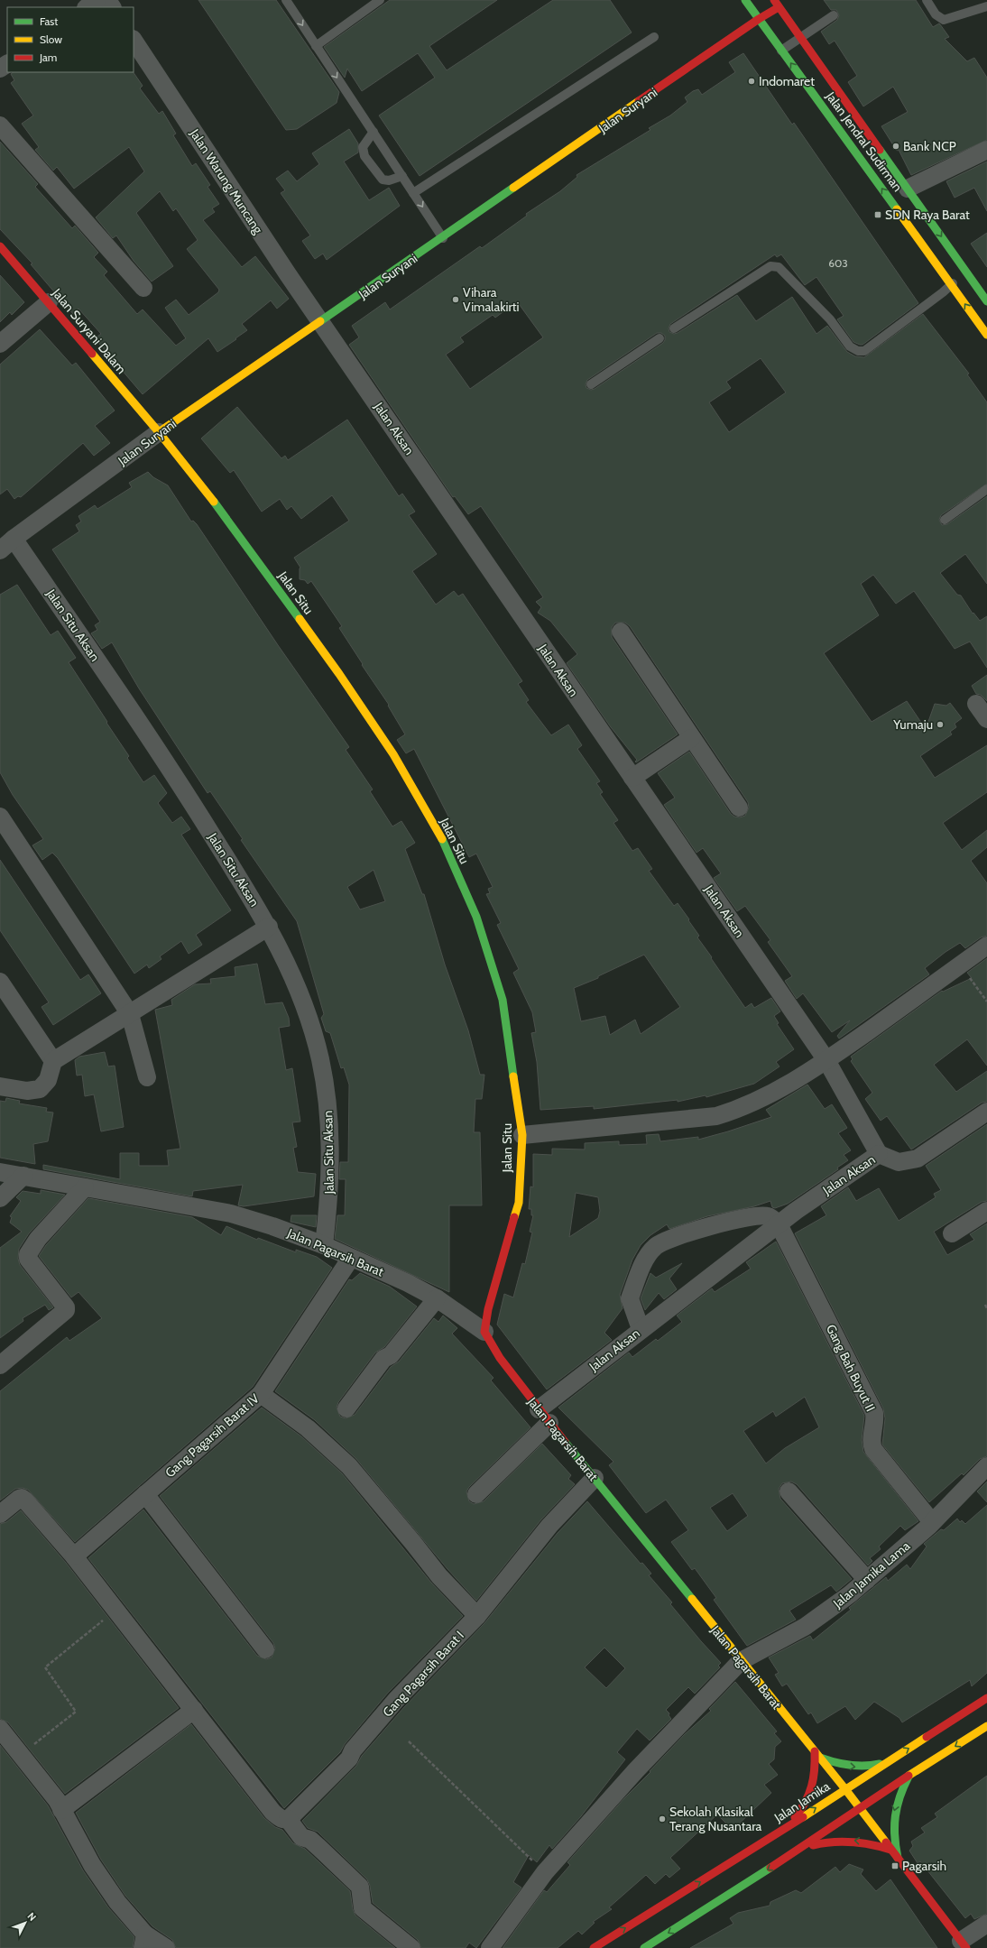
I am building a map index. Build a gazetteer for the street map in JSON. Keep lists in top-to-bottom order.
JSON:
{
  "streets": {
    "street": [
      "Jalan Suryani",
      "Jalan Jendral Sudirman",
      "Jalan Warung Muncang",
      "Jalan Suryani Dalam",
      "Jalan Aksan",
      "Jalan Situ",
      "Jalan Situ Aksan",
      "Jalan Pagarsih Barat",
      "Gang Bah Buyut II",
      "Gang Pagarsih Barat IV",
      "Jalan Jamika Lama",
      "Gang Pagarsih Barat I",
      "Jalan Jamika"
    ]
  },
  "crossings": [
    ["Jalan Suryani", "Jalan Jendral Sudirman"],
    ["Jalan Suryani", "Jalan Warung Muncang"],
    ["Jalan Suryani", "Jalan Suryani Dalam"],
    ["Jalan Suryani", "Jalan Aksan"],
    ["Jalan Suryani", "Jalan Situ"],
    ["Jalan Suryani", "Jalan Situ Aksan"],
    ["Jalan Warung Muncang", "Jalan Aksan"],
    ["Jalan Suryani Dalam", "Jalan Situ"],
    ["Jalan Aksan", "Jalan Pagarsih Barat"],
    ["Jalan Aksan", "Gang Bah Buyut II"],
    ["Jalan Situ", "Jalan Pagarsih Barat"],
    ["Jalan Situ Aksan", "Jalan Pagarsih Barat"],
    ["Jalan Pagarsih Barat", "Gang Pagarsih Barat IV"],
    ["Jalan Pagarsih Barat", "Jalan Jamika Lama"],
    ["Jalan Pagarsih Barat", "Gang Pagarsih Barat I"],
    ["Jalan Pagarsih Barat", "Jalan Jamika"],
    ["Gang Bah Buyut II", "Jalan Jamika Lama"]
  ],
  "places": {
    "other": [
      "Indomaret",
      "Bank NCP",
      "Vihara Vimalakirti",
      "Yumaju",
      "Sekolah Klasikal Terang Nusantara"
    ],
    "transit": ["SDN Raya Barat", "Pagarsih"]
  },
  "house_numbers": ["603"],
  "legend": ["Fast", "Slow", "Jam"],
  "north": "top right"
}
